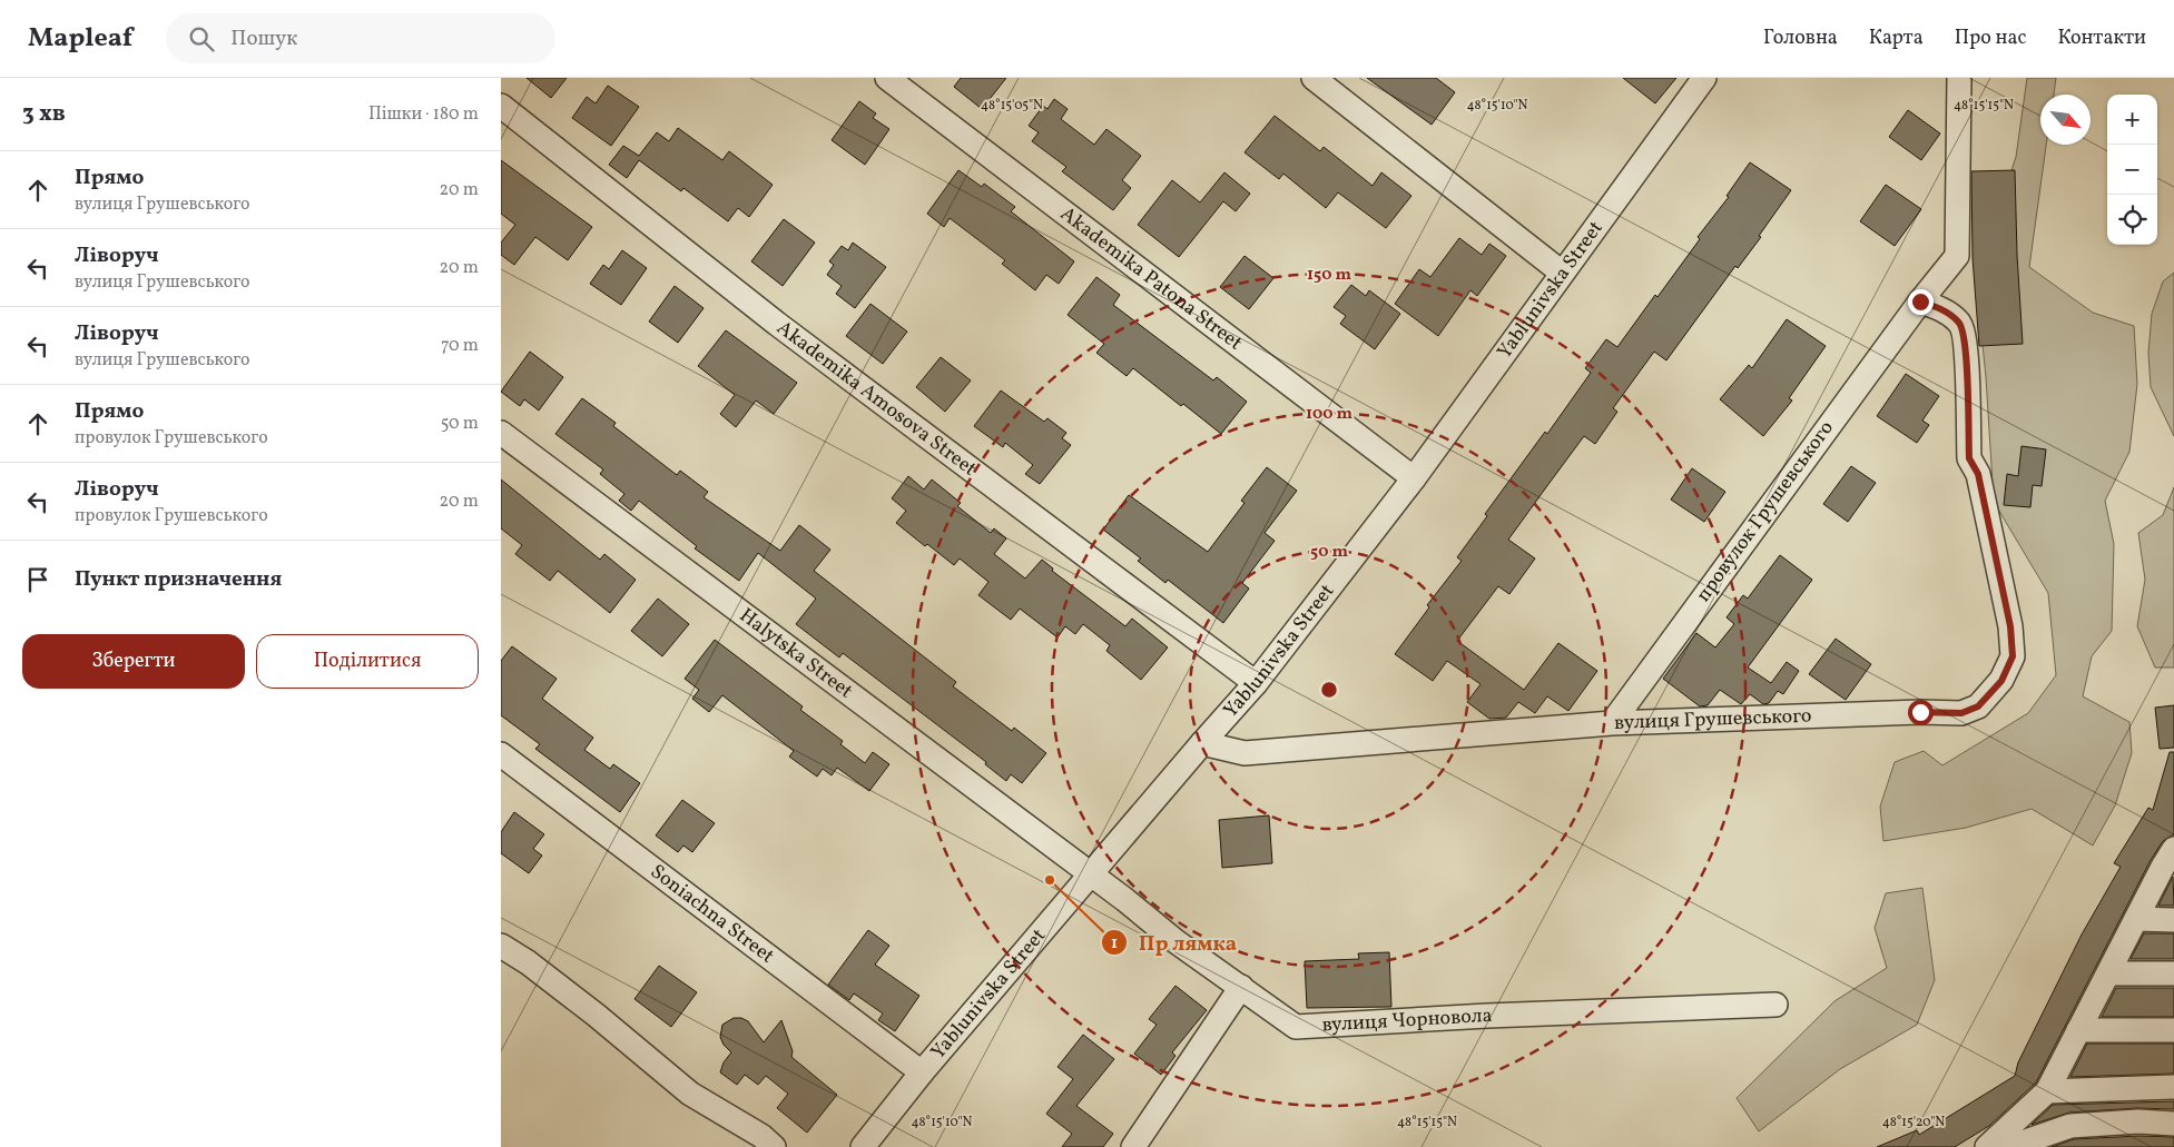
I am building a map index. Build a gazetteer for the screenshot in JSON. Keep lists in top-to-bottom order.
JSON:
{
  "streets": {
    "street": [
      "Akademika Patona Street",
      "Yablunivska Street",
      "Akademika Amosova Street",
      "провулок Грушевського",
      "Halytska Street",
      "вулиця Грушевського",
      "Soniachna Street",
      "вулиця Чорновола"
    ]
  },
  "crossings": [
    ["Akademika Patona Street", "Yablunivska Street"],
    ["Yablunivska Street", "Akademika Amosova Street"],
    ["Yablunivska Street", "Halytska Street"],
    ["Yablunivska Street", "вулиця Грушевського"],
    ["Yablunivska Street", "Soniachna Street"],
    ["Yablunivska Street", "вулиця Чорновола"],
    ["провулок Грушевського", "вулиця Грушевського"],
    ["Halytska Street", "вулиця Чорновола"]
  ],
  "places": ["Пр лямка"],
  "north": "bottom right",
  "page": {
    "header": "Mapleaf",
    "search": "Пошук",
    "nav": [
      "Головна",
      "Карта",
      "Про нас",
      "Контакти"
    ],
    "heading": ["3 хв", "Пішки · 180 m"],
    "map_buttons": ["+", "−"],
    "list": [
      ["Прямо", "вулиця Грушевського", "20 m"],
      ["Ліворуч", "вулиця Грушевського", "20 m"],
      ["Ліворуч", "вулиця Грушевського", "70 m"],
      ["Прямо", "провулок Грушевського", "50 m"],
      ["Ліворуч", "провулок Грушевського", "20 m"],
      "Пункт призначення"
    ],
    "buttons": ["Зберегти", "Поділитися"]
  },
  "coordinates": [
    "48°15'05\"N",
    "48°15'10\"N",
    "48°15'15\"N",
    "48°15'20\"N"
  ],
  "rings": ["150 m", "100 m", "50 m"]
}
